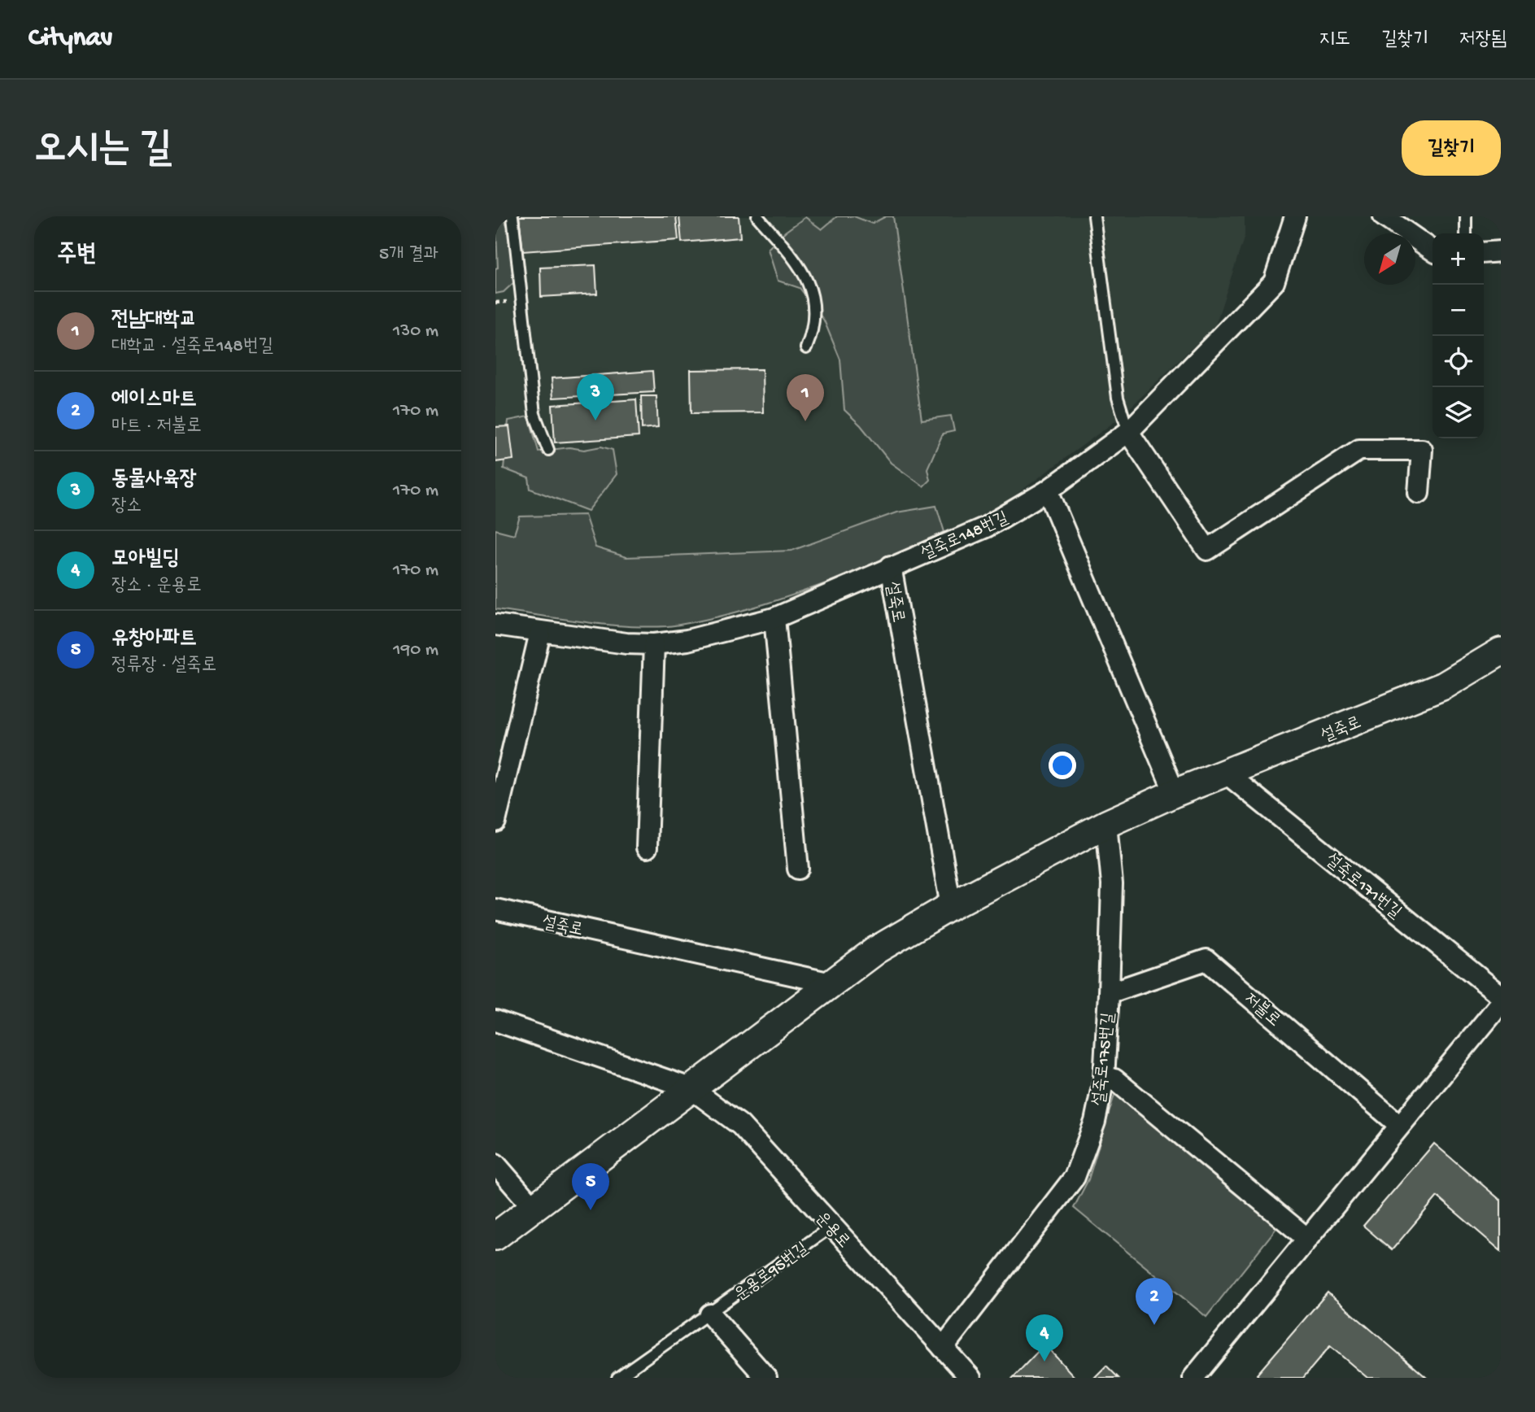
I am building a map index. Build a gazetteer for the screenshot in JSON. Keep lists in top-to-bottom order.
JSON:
{
  "streets": {
    "main road": ["설죽로"],
    "street": [
      "설죽로148번길",
      "설죽로171번길",
      "저불로",
      "설죽로175번길",
      "운용로"
    ],
    "lane": ["운용로95번길"]
  },
  "crossings": [
    ["설죽로148번길", "설죽로"],
    ["설죽로", "설죽로171번길"],
    ["설죽로", "설죽로175번길"],
    ["설죽로", "운용로"],
    ["저불로", "설죽로175번길"],
    ["설죽로175번길", "운용로"],
    ["운용로", "운용로95번길"]
  ],
  "north": "bottom left",
  "page": {
    "header": "Citynav",
    "nav": ["지도", "길찾기", "저장됨"],
    "buttons": "길찾기",
    "title": "오시는 길",
    "heading": ["주변", "5개 결과"],
    "map_buttons": ["+", "−"],
    "list": [
      {
        "mark": "1",
        "name": "전남대학교",
        "note": "대학교 · 설죽로148번길",
        "value": "130 m"
      },
      {
        "mark": "2",
        "name": "에이스마트",
        "note": "마트 · 저불로",
        "value": "170 m"
      },
      {
        "mark": "3",
        "name": "동물사육장",
        "note": "장소",
        "value": "170 m"
      },
      {
        "mark": "4",
        "name": "모아빌딩",
        "note": "장소 · 운용로",
        "value": "170 m"
      },
      {
        "mark": "5",
        "name": "유창아파트",
        "note": "정류장 · 설죽로",
        "value": "190 m"
      }
    ],
    "pins": [
      "3",
      "1",
      "5",
      "2",
      "4"
    ]
  }
}
